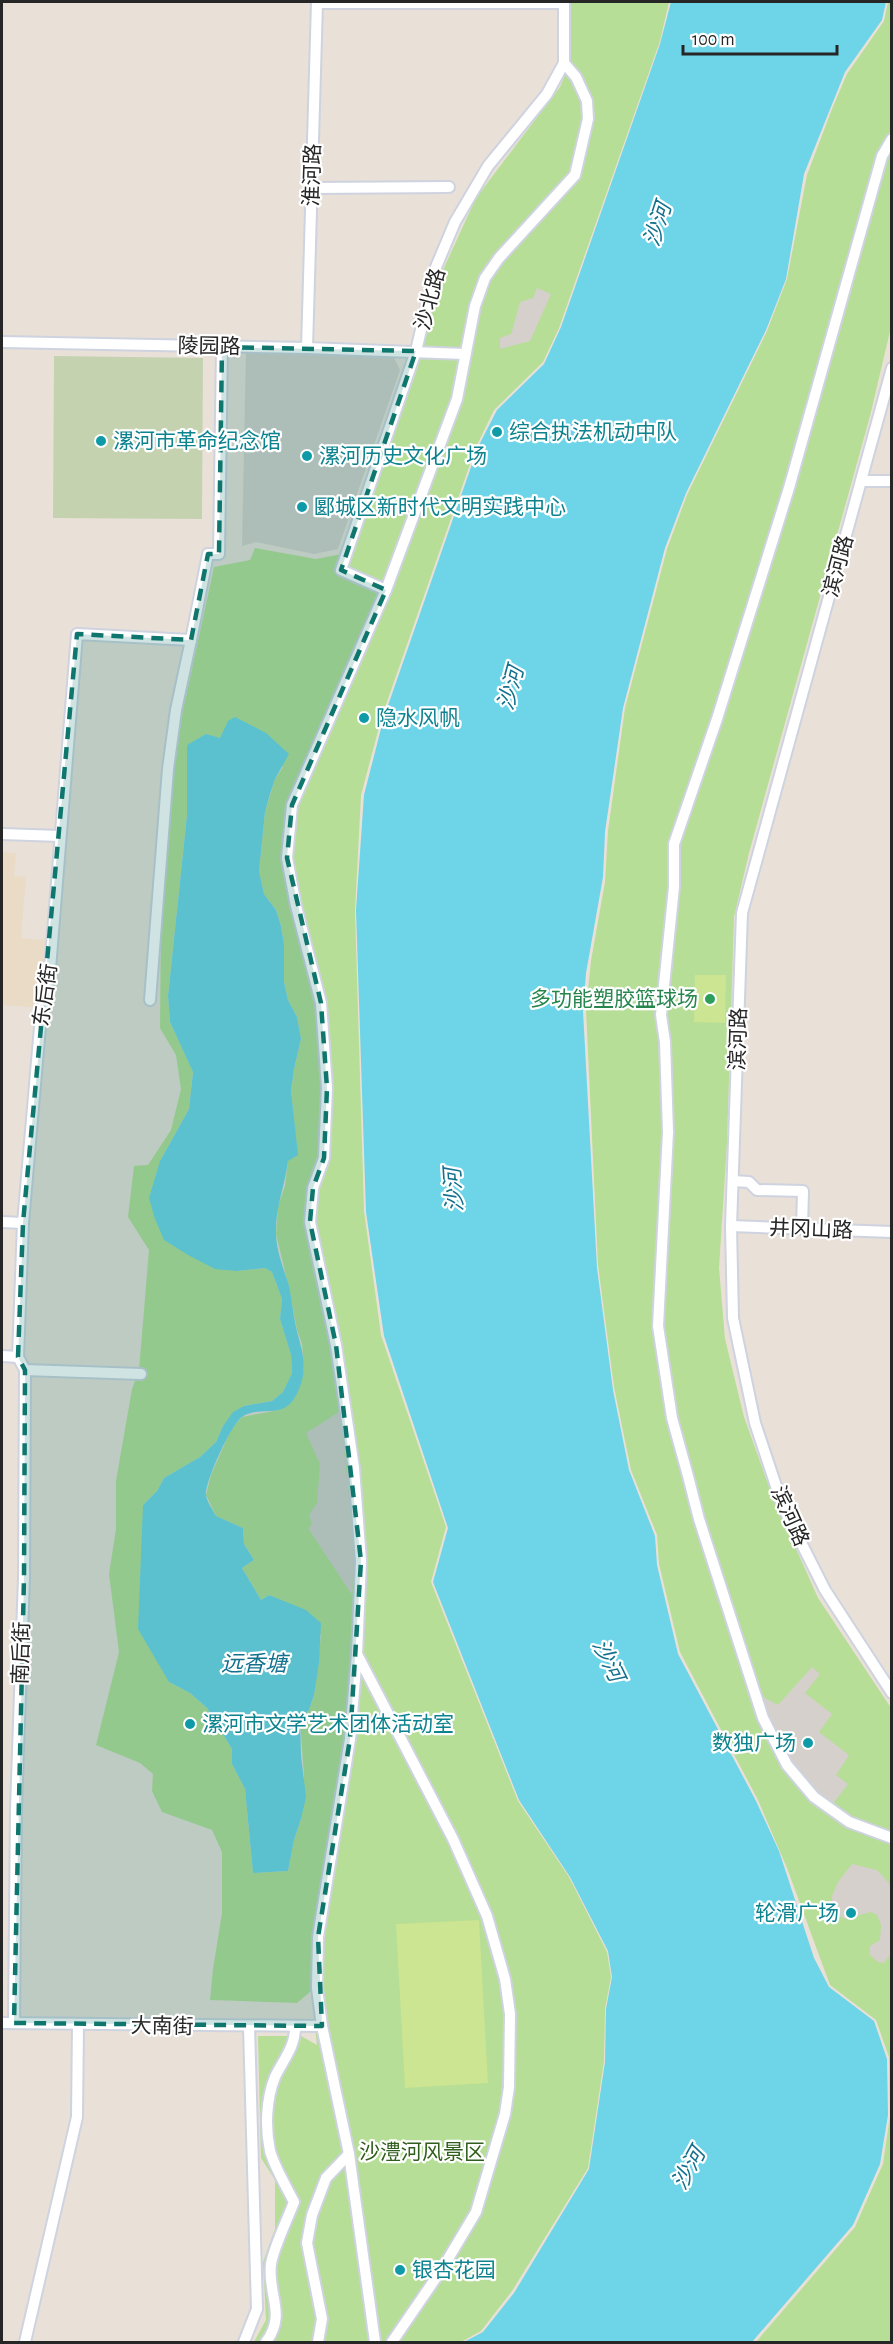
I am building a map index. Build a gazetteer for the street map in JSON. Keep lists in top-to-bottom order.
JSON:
{
  "streets": {
    "street": [
      "淮河路",
      "沙北路",
      "陵园路",
      "滨河路",
      "东后街",
      "井冈山路",
      "南后街",
      "大南街"
    ]
  },
  "crossings": [
    ["淮河路", "陵园路"],
    ["沙北路", "陵园路"],
    ["滨河路", "井冈山路"],
    ["东后街", "南后街"],
    ["南后街", "大南街"]
  ],
  "water": ["沙河", "远香塘"],
  "parks": ["沙澧河风景区"],
  "places": [
    "综合执法机动中队",
    "漯河市革命纪念馆",
    "漯河历史文化广场",
    "郾城区新时代文明实践中心",
    "隐水风帆",
    "多功能塑胶篮球场",
    "漯河市文学艺术团体活动室",
    "数独广场",
    "轮滑广场",
    "银杏花园"
  ],
  "scale_bar": "100 m"
}
